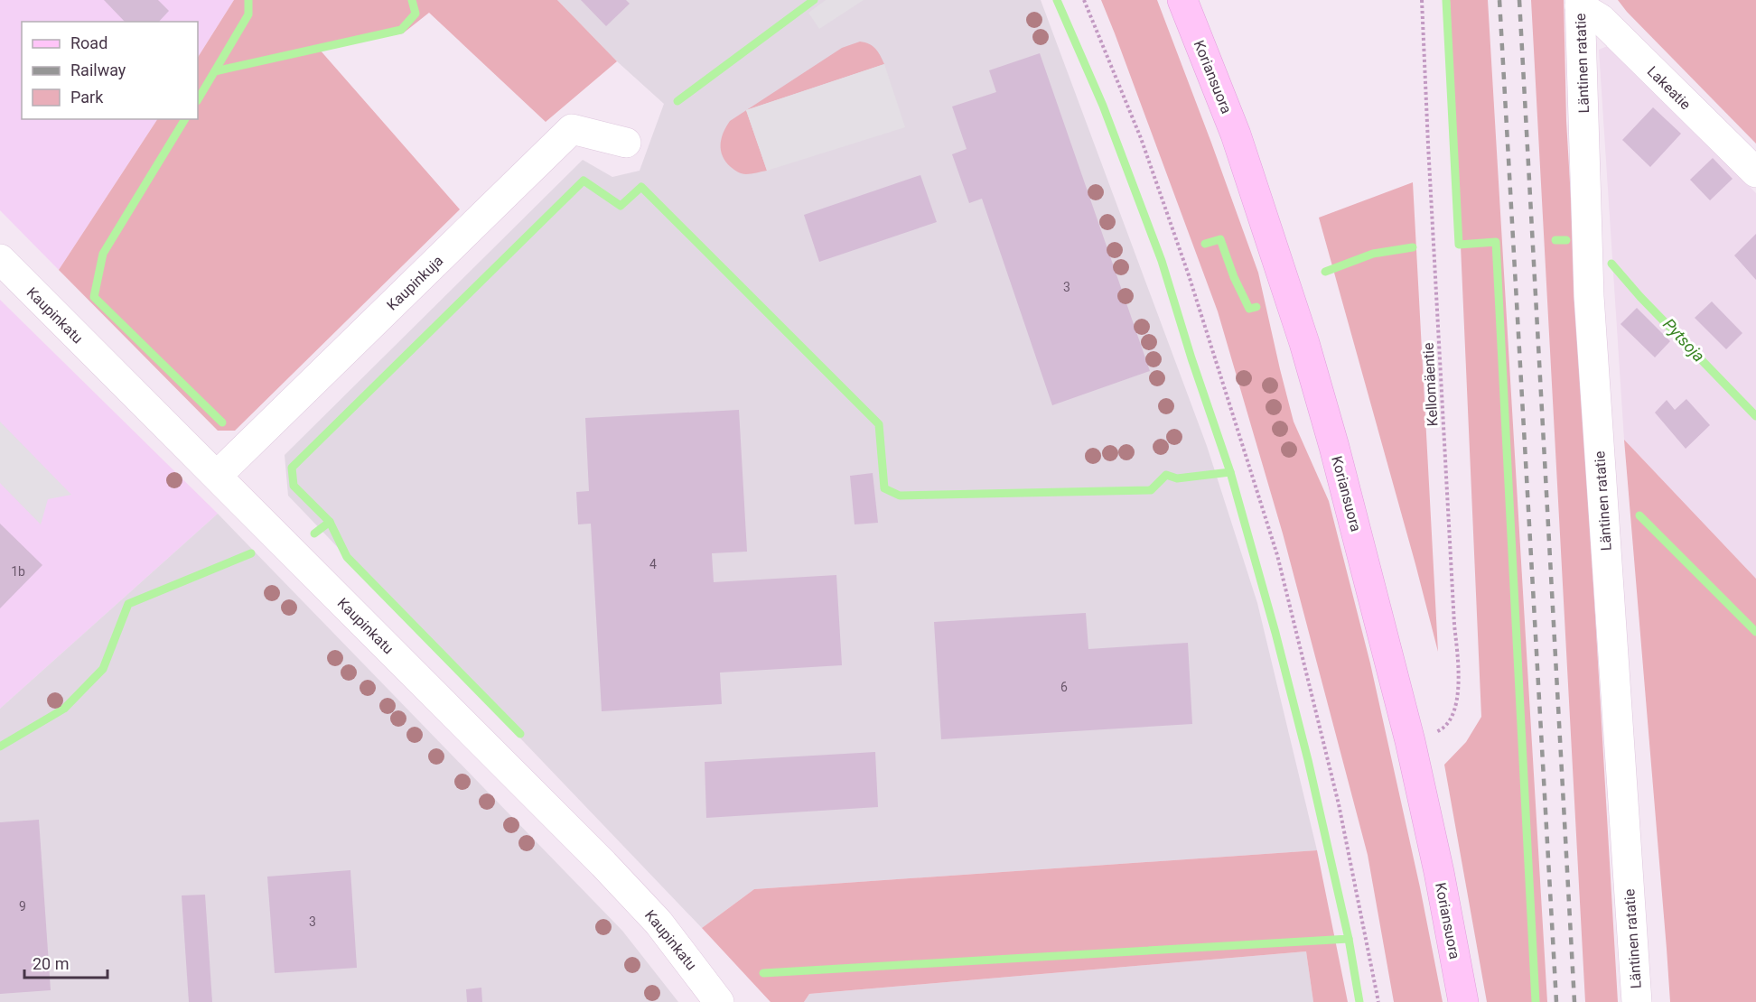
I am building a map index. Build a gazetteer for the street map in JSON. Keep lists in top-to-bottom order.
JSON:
{
  "streets": {
    "main road": ["Koriansuora"],
    "street": [
      "Läntinen ratatie",
      "Lakeatie",
      "Kaupinkuja",
      "Kaupinkatu"
    ],
    "path": ["Kellomäentie"]
  },
  "crossings": [
    ["Läntinen ratatie", "Lakeatie"],
    ["Koriansuora", "Kellomäentie"],
    ["Kaupinkuja", "Kaupinkatu"]
  ],
  "water": ["Pytsoja"],
  "house_numbers": [
    "3",
    "4",
    "1b",
    "6",
    "9",
    "3"
  ],
  "legend": ["Road", "Railway", "Park"],
  "scale_bar": "20 m"
}
